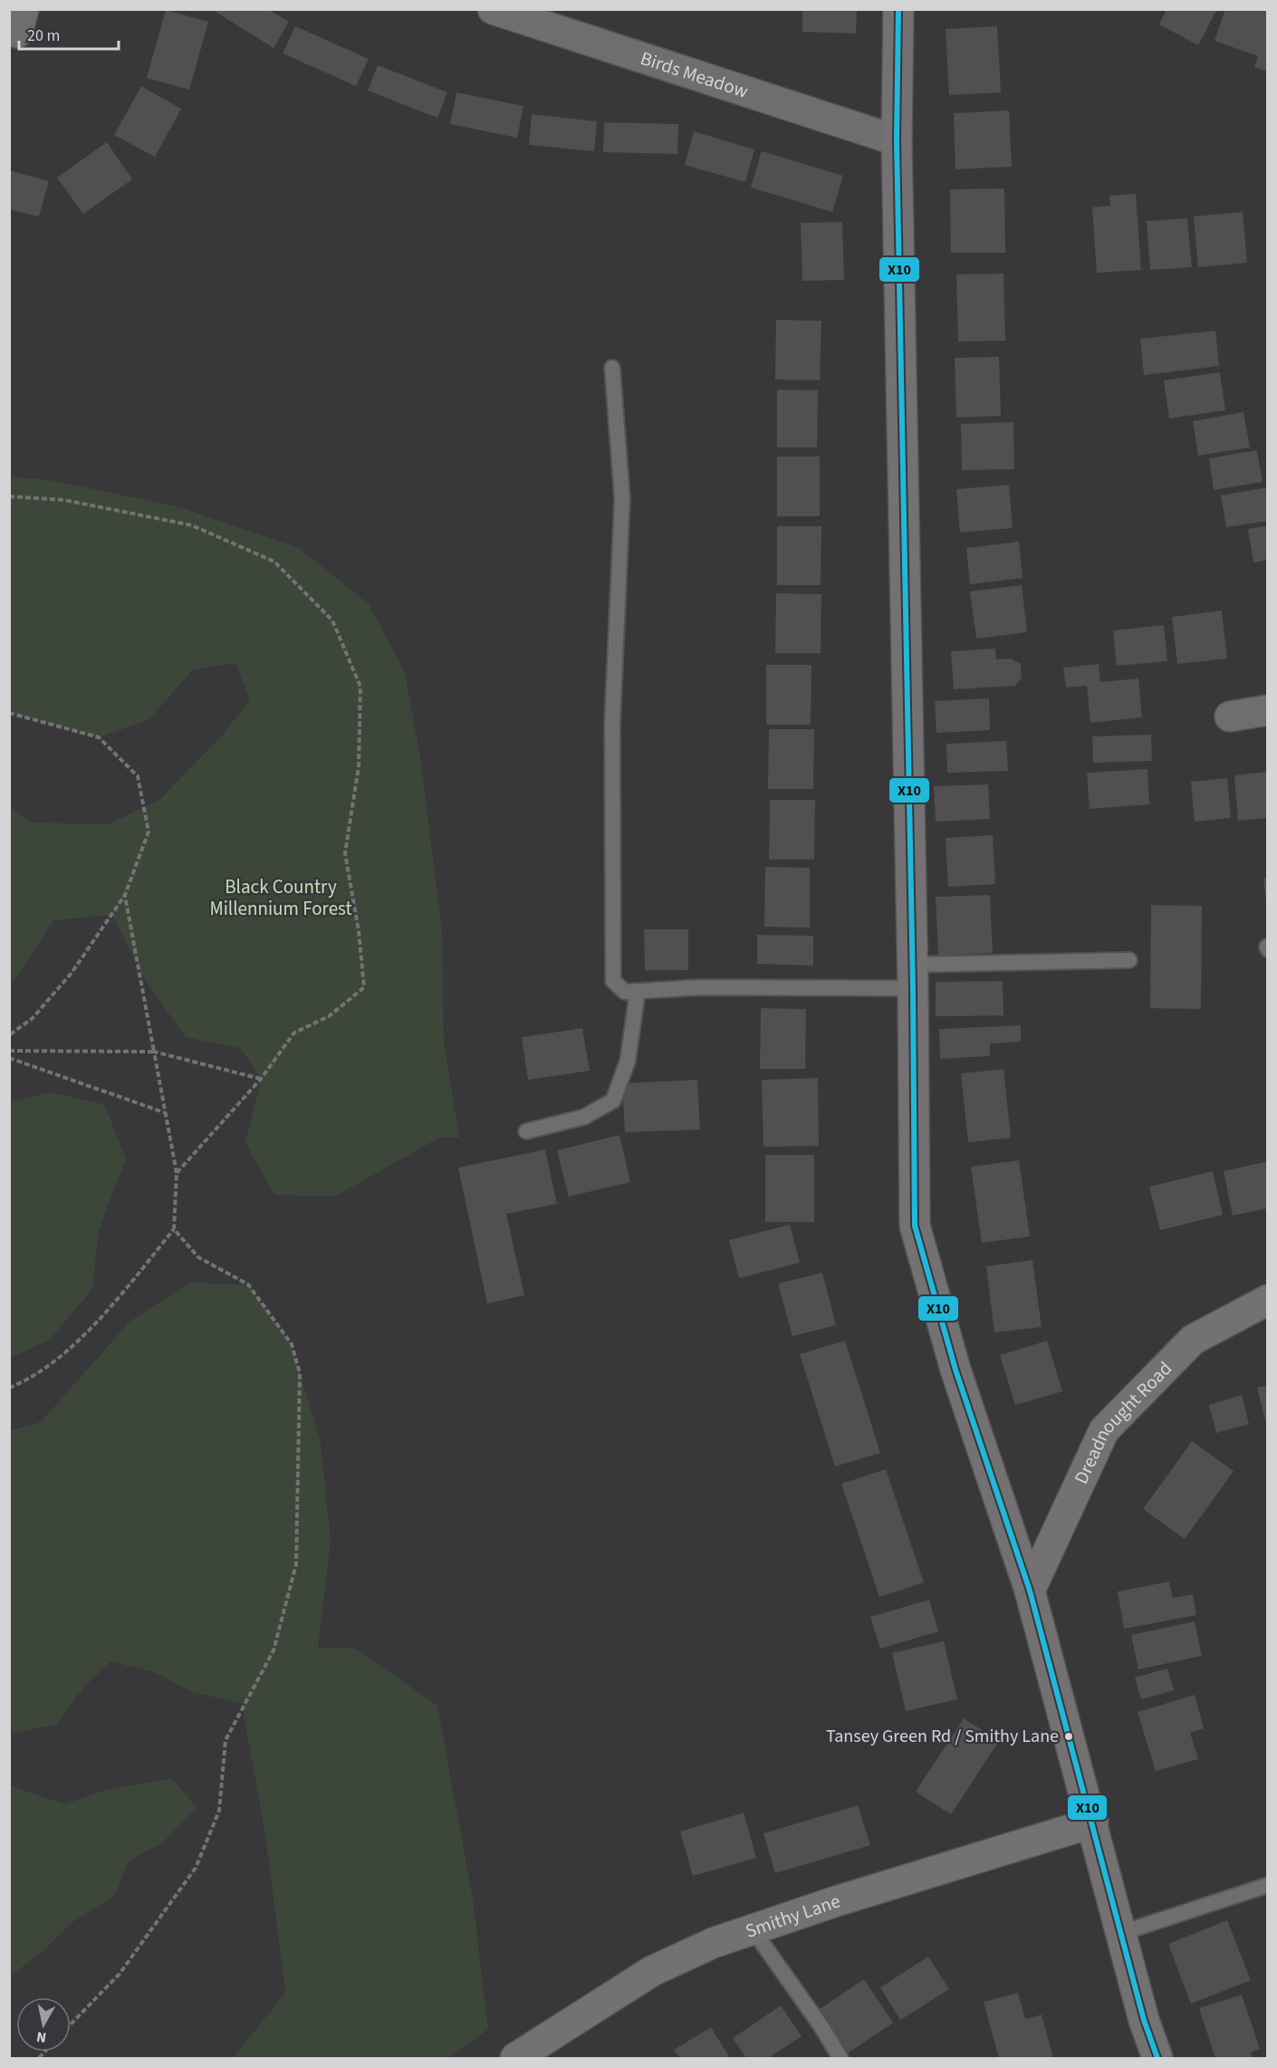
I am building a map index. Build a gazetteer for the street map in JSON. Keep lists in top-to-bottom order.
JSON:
{
  "streets": {
    "street": ["Birds Meadow", "Dreadnought Road", "Smithy Lane"]
  },
  "parks": ["Black Country Millennium Forest"],
  "places": ["Tansey Green Rd / Smithy Lane"],
  "lines": ["transit line X10"],
  "scale_bar": "20 m",
  "north": "bottom"
}
